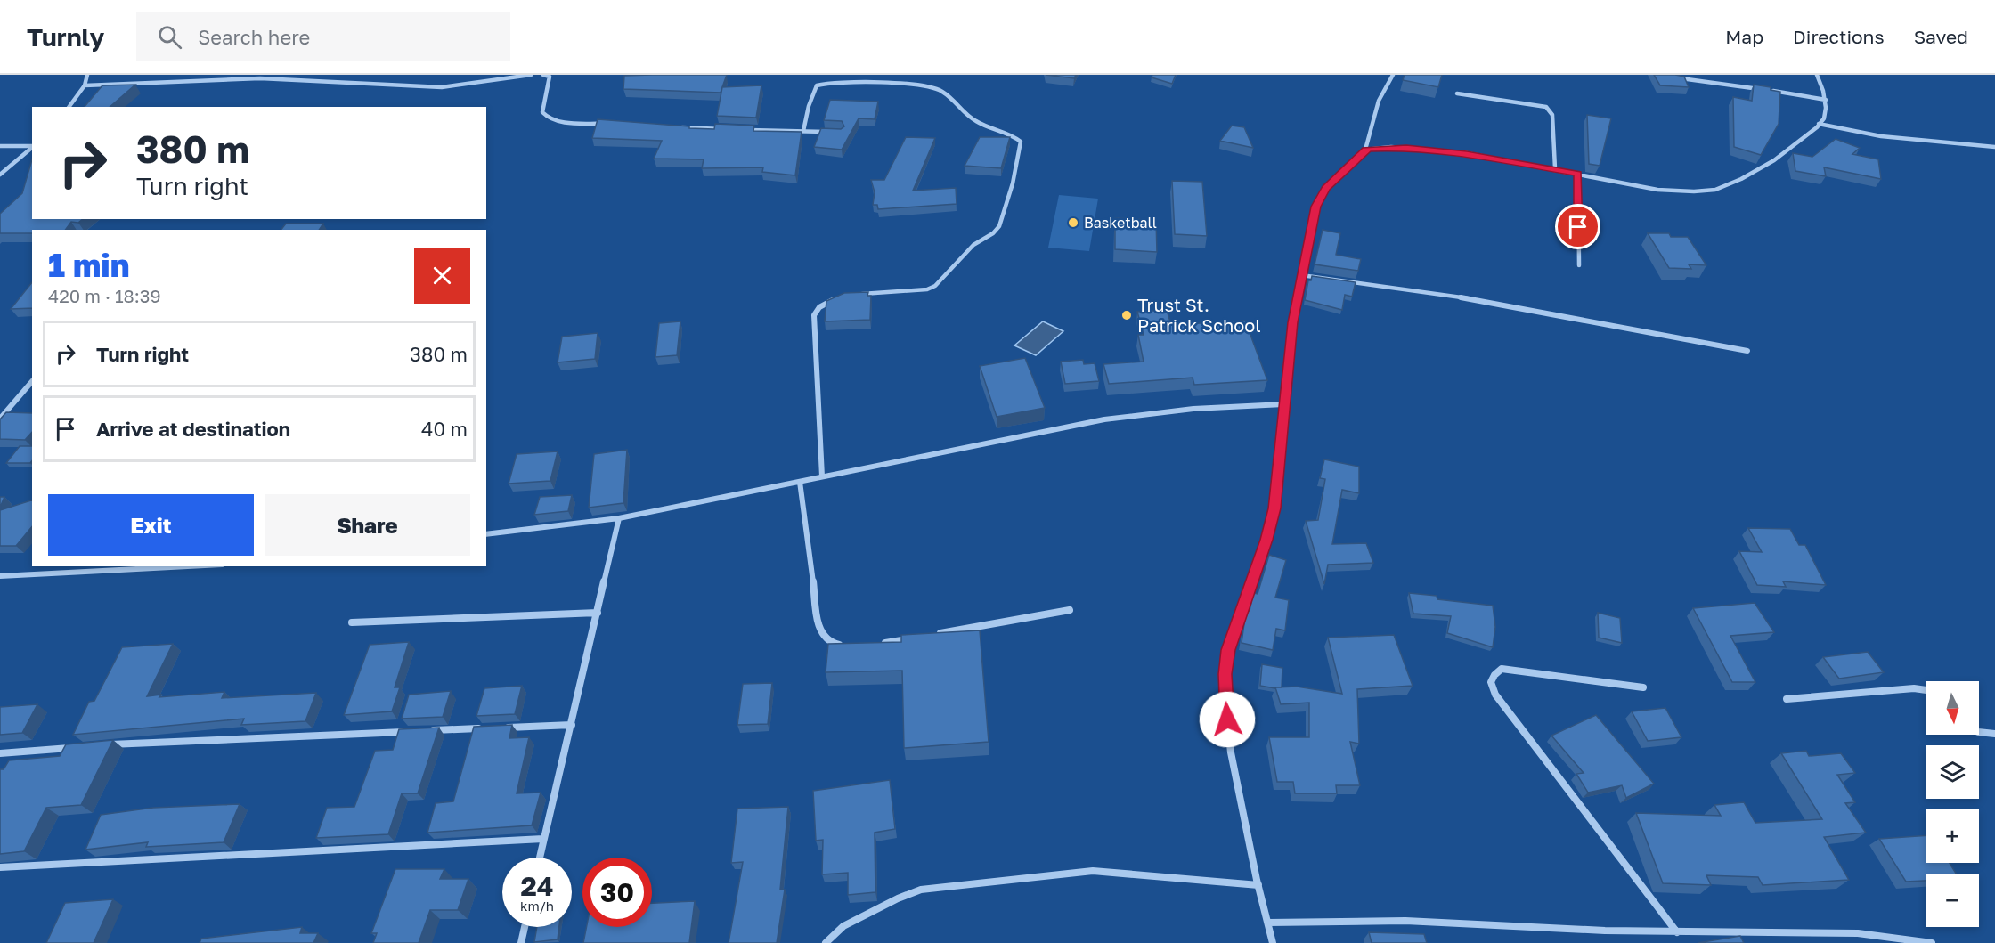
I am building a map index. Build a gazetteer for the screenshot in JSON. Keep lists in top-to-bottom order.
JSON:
{
  "places": ["Basketball", "Trust St. Patrick School"],
  "north": "bottom",
  "page": {
    "header": "Turnly",
    "search": "Search here",
    "nav": ["Map", "Directions", "Saved"],
    "turn": ["380 m", "Turn right"],
    "heading": ["1 min", "420 m · 18:39"],
    "list": [
      {
        "name": "Turn right",
        "value": "380 m"
      },
      {
        "name": "Arrive at destination",
        "value": "40 m"
      }
    ],
    "buttons": ["Exit", "Share"],
    "map_buttons": ["+", "−"],
    "speed": "24 km/h",
    "limit": "30"
  }
}
